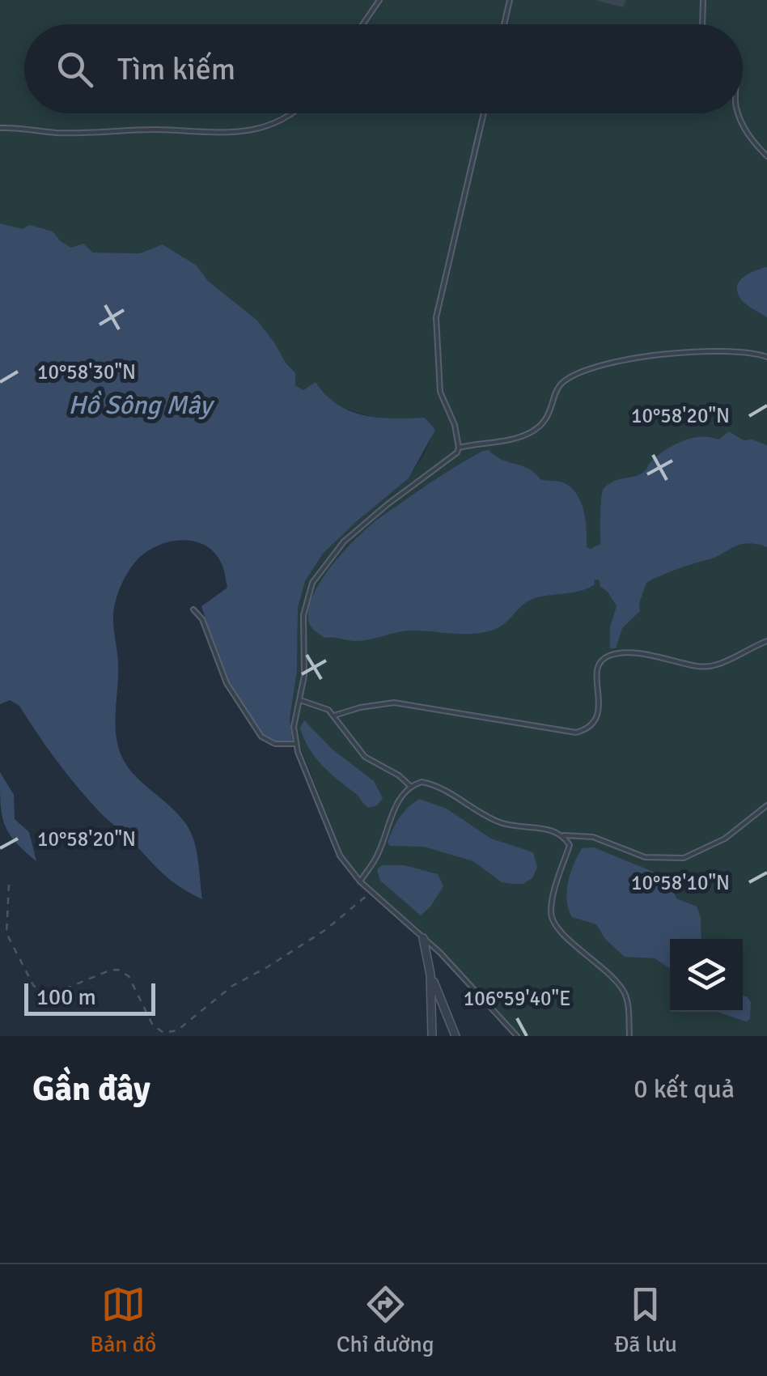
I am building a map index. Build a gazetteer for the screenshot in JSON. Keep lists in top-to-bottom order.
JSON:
{
  "water": ["Hồ Sông Mây"],
  "scale_bar": "100 m",
  "page": {
    "search": "Tìm kiếm",
    "scale": "100 m",
    "heading": ["Gần đây", "0 kết quả"],
    "nav": ["Bản đồ", "Chỉ đường", "Đã lưu"]
  },
  "coordinates": [
    "10°58'30\"N",
    "10°58'20\"N",
    "10°58'10\"N",
    "106°59'40\"E"
  ]
}
